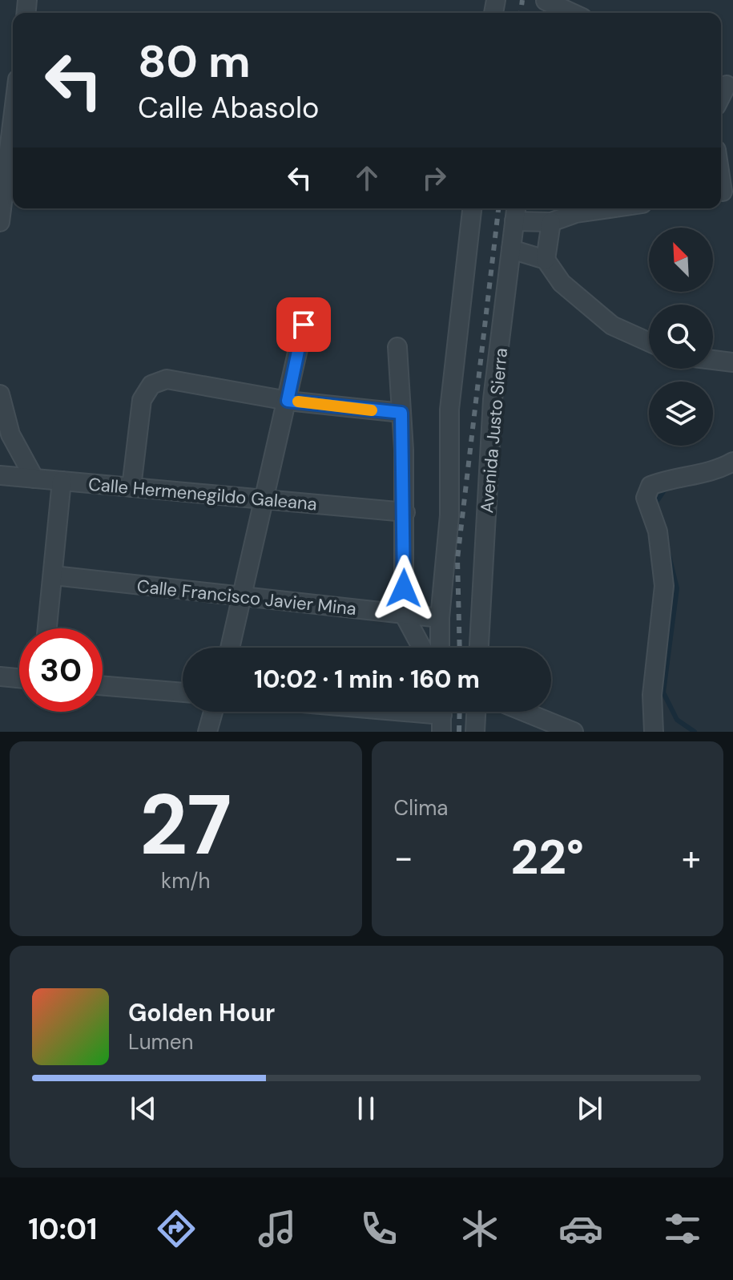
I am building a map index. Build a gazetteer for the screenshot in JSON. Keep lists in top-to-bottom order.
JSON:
{
  "streets": {
    "street": ["Avenida Justo Sierra", "Calle Hermenegildo Galeana", "Calle Francisco Javier Mina"]
  },
  "north": "top left",
  "page": {
    "turn": ["80 m", "Calle Abasolo"],
    "limit": "30",
    "trip": "10:02 · 1 min · 160 m",
    "tile": [
      ["27", "km/h"],
      "Clima"
    ],
    "heat": ["−", "22°", "+"],
    "song": ["Golden Hour", "Lumen"],
    "tabs": "10:01"
  }
}
